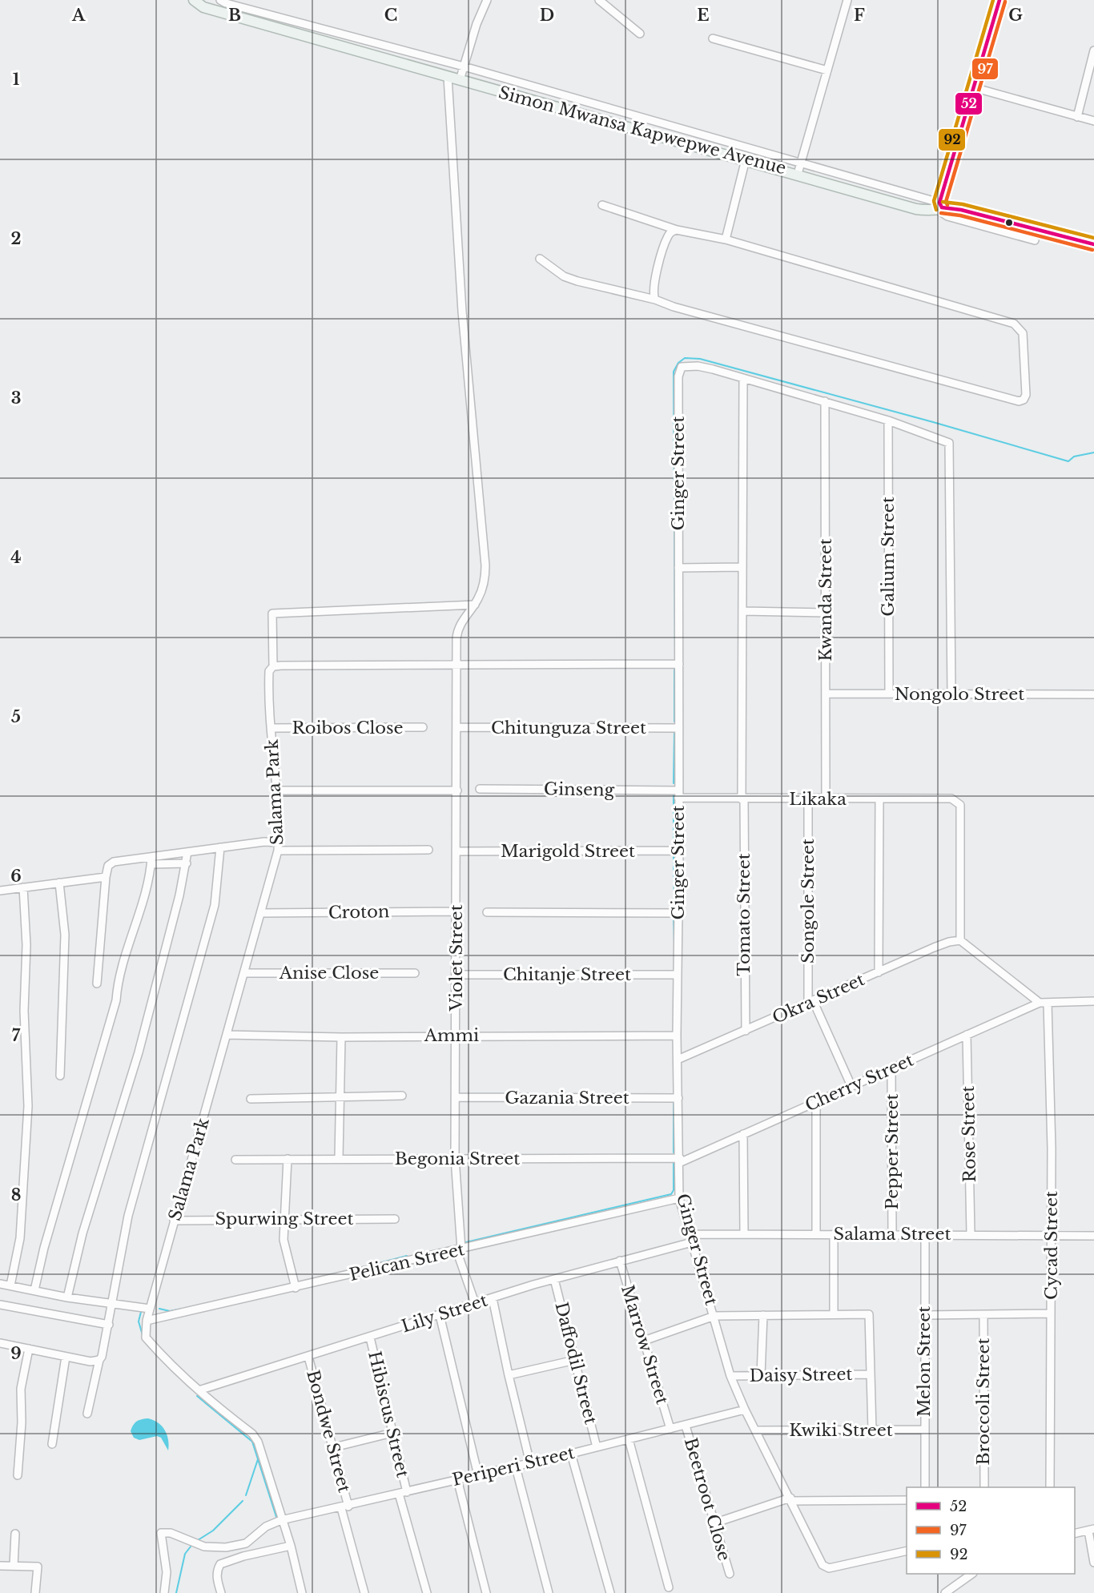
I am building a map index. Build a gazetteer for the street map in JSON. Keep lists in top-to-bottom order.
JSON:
{
  "streets": {
    "main road": ["Simon Mwansa Kapwepwe Avenue"],
    "street": [
      "Ginger Street",
      "Galium Street",
      "Kwanda Street",
      "Nongolo Street",
      "Roibos Close",
      "Chitunguza Street",
      "Ginseng",
      "Salama Park",
      "Likaka",
      "Marigold Street",
      "Songole Street",
      "Croton",
      "Tomato Street",
      "Violet Street",
      "Anise Close",
      "Chitanje Street",
      "Okra Street",
      "Ammi",
      "Cherry Street",
      "Gazania Street",
      "Rose Street",
      "Pepper Street",
      "Begonia Street",
      "Spurwing Street",
      "Salama Street",
      "Cycad Street",
      "Pelican Street",
      "Lily Street",
      "Marrow Street",
      "Melon Street",
      "Daffodil Street",
      "Daisy Street",
      "Broccoli Street",
      "Hibiscus Street",
      "Kwiki Street",
      "Bondwe Street",
      "Periperi Street",
      "Beetroot Close"
    ]
  },
  "crossings": [
    ["Simon Mwansa Kapwepwe Avenue", "Violet Street"],
    ["Ginger Street", "Galium Street"],
    ["Ginger Street", "Kwanda Street"],
    ["Ginger Street", "Nongolo Street"],
    ["Ginger Street", "Chitunguza Street"],
    ["Ginger Street", "Ginseng"],
    ["Ginger Street", "Likaka"],
    ["Ginger Street", "Marigold Street"],
    ["Ginger Street", "Tomato Street"],
    ["Ginger Street", "Chitanje Street"],
    ["Ginger Street", "Okra Street"],
    ["Ginger Street", "Ammi"],
    ["Ginger Street", "Cherry Street"],
    ["Ginger Street", "Gazania Street"],
    ["Ginger Street", "Begonia Street"],
    ["Ginger Street", "Salama Street"],
    ["Ginger Street", "Pelican Street"],
    ["Ginger Street", "Lily Street"],
    ["Ginger Street", "Daisy Street"],
    ["Ginger Street", "Kwiki Street"],
    ["Ginger Street", "Periperi Street"],
    ["Galium Street", "Nongolo Street"],
    ["Kwanda Street", "Nongolo Street"],
    ["Kwanda Street", "Likaka"],
    ["Roibos Close", "Salama Park"],
    ["Chitunguza Street", "Violet Street"],
    ["Ginseng", "Likaka"],
    ["Salama Park", "Croton"],
    ["Salama Park", "Violet Street"],
    ["Salama Park", "Anise Close"],
    ["Salama Park", "Ammi"],
    ["Salama Park", "Spurwing Street"],
    ["Likaka", "Songole Street"],
    ["Likaka", "Tomato Street"],
    ["Likaka", "Okra Street"],
    ["Marigold Street", "Violet Street"],
    ["Songole Street", "Okra Street"],
    ["Croton", "Violet Street"],
    ["Tomato Street", "Okra Street"],
    ["Violet Street", "Chitanje Street"],
    ["Violet Street", "Ammi"],
    ["Violet Street", "Gazania Street"],
    ["Violet Street", "Begonia Street"],
    ["Violet Street", "Pelican Street"],
    ["Violet Street", "Lily Street"],
    ["Cherry Street", "Rose Street"],
    ["Cherry Street", "Pepper Street"],
    ["Cherry Street", "Begonia Street"],
    ["Cherry Street", "Cycad Street"],
    ["Rose Street", "Salama Street"],
    ["Pepper Street", "Salama Street"],
    ["Salama Street", "Cycad Street"],
    ["Salama Street", "Lily Street"],
    ["Salama Street", "Melon Street"],
    ["Lily Street", "Marrow Street"],
    ["Lily Street", "Daffodil Street"],
    ["Lily Street", "Hibiscus Street"],
    ["Lily Street", "Bondwe Street"],
    ["Marrow Street", "Periperi Street"],
    ["Melon Street", "Kwiki Street"],
    ["Daffodil Street", "Periperi Street"],
    ["Hibiscus Street", "Periperi Street"],
    ["Bondwe Street", "Periperi Street"],
    ["Periperi Street", "Beetroot Close"]
  ],
  "lines": ["transit line 52", "transit line 92", "transit line 97"],
  "legend": ["52", "97", "92"],
  "grid": {
    "columns": [
      "A",
      "B",
      "C",
      "D",
      "E",
      "F",
      "G"
    ],
    "rows": [
      "1",
      "2",
      "3",
      "4",
      "5",
      "6",
      "7",
      "8",
      "9"
    ]
  }
}
